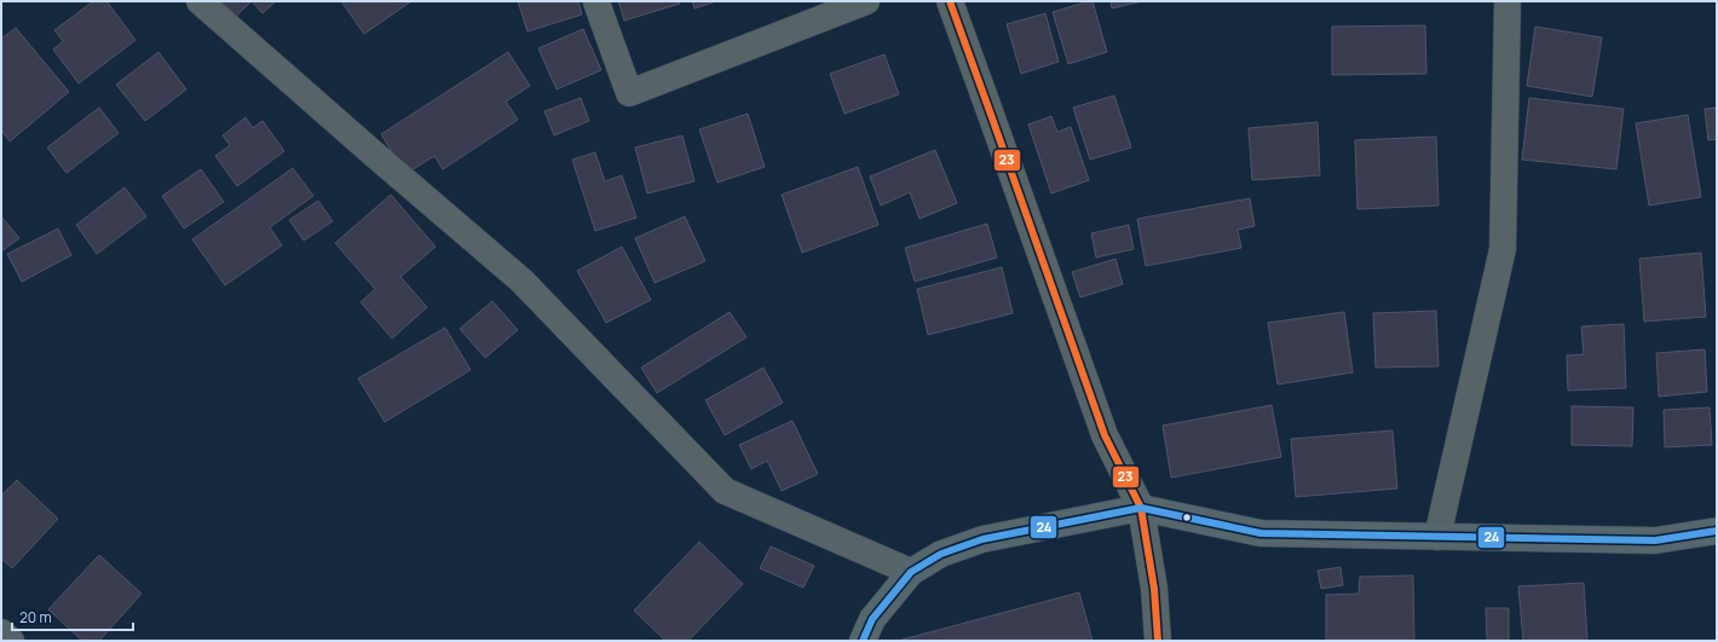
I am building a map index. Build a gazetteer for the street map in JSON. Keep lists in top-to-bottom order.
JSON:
{
  "lines": ["transit line 23", "transit line 24"],
  "scale_bar": "20 m"
}
